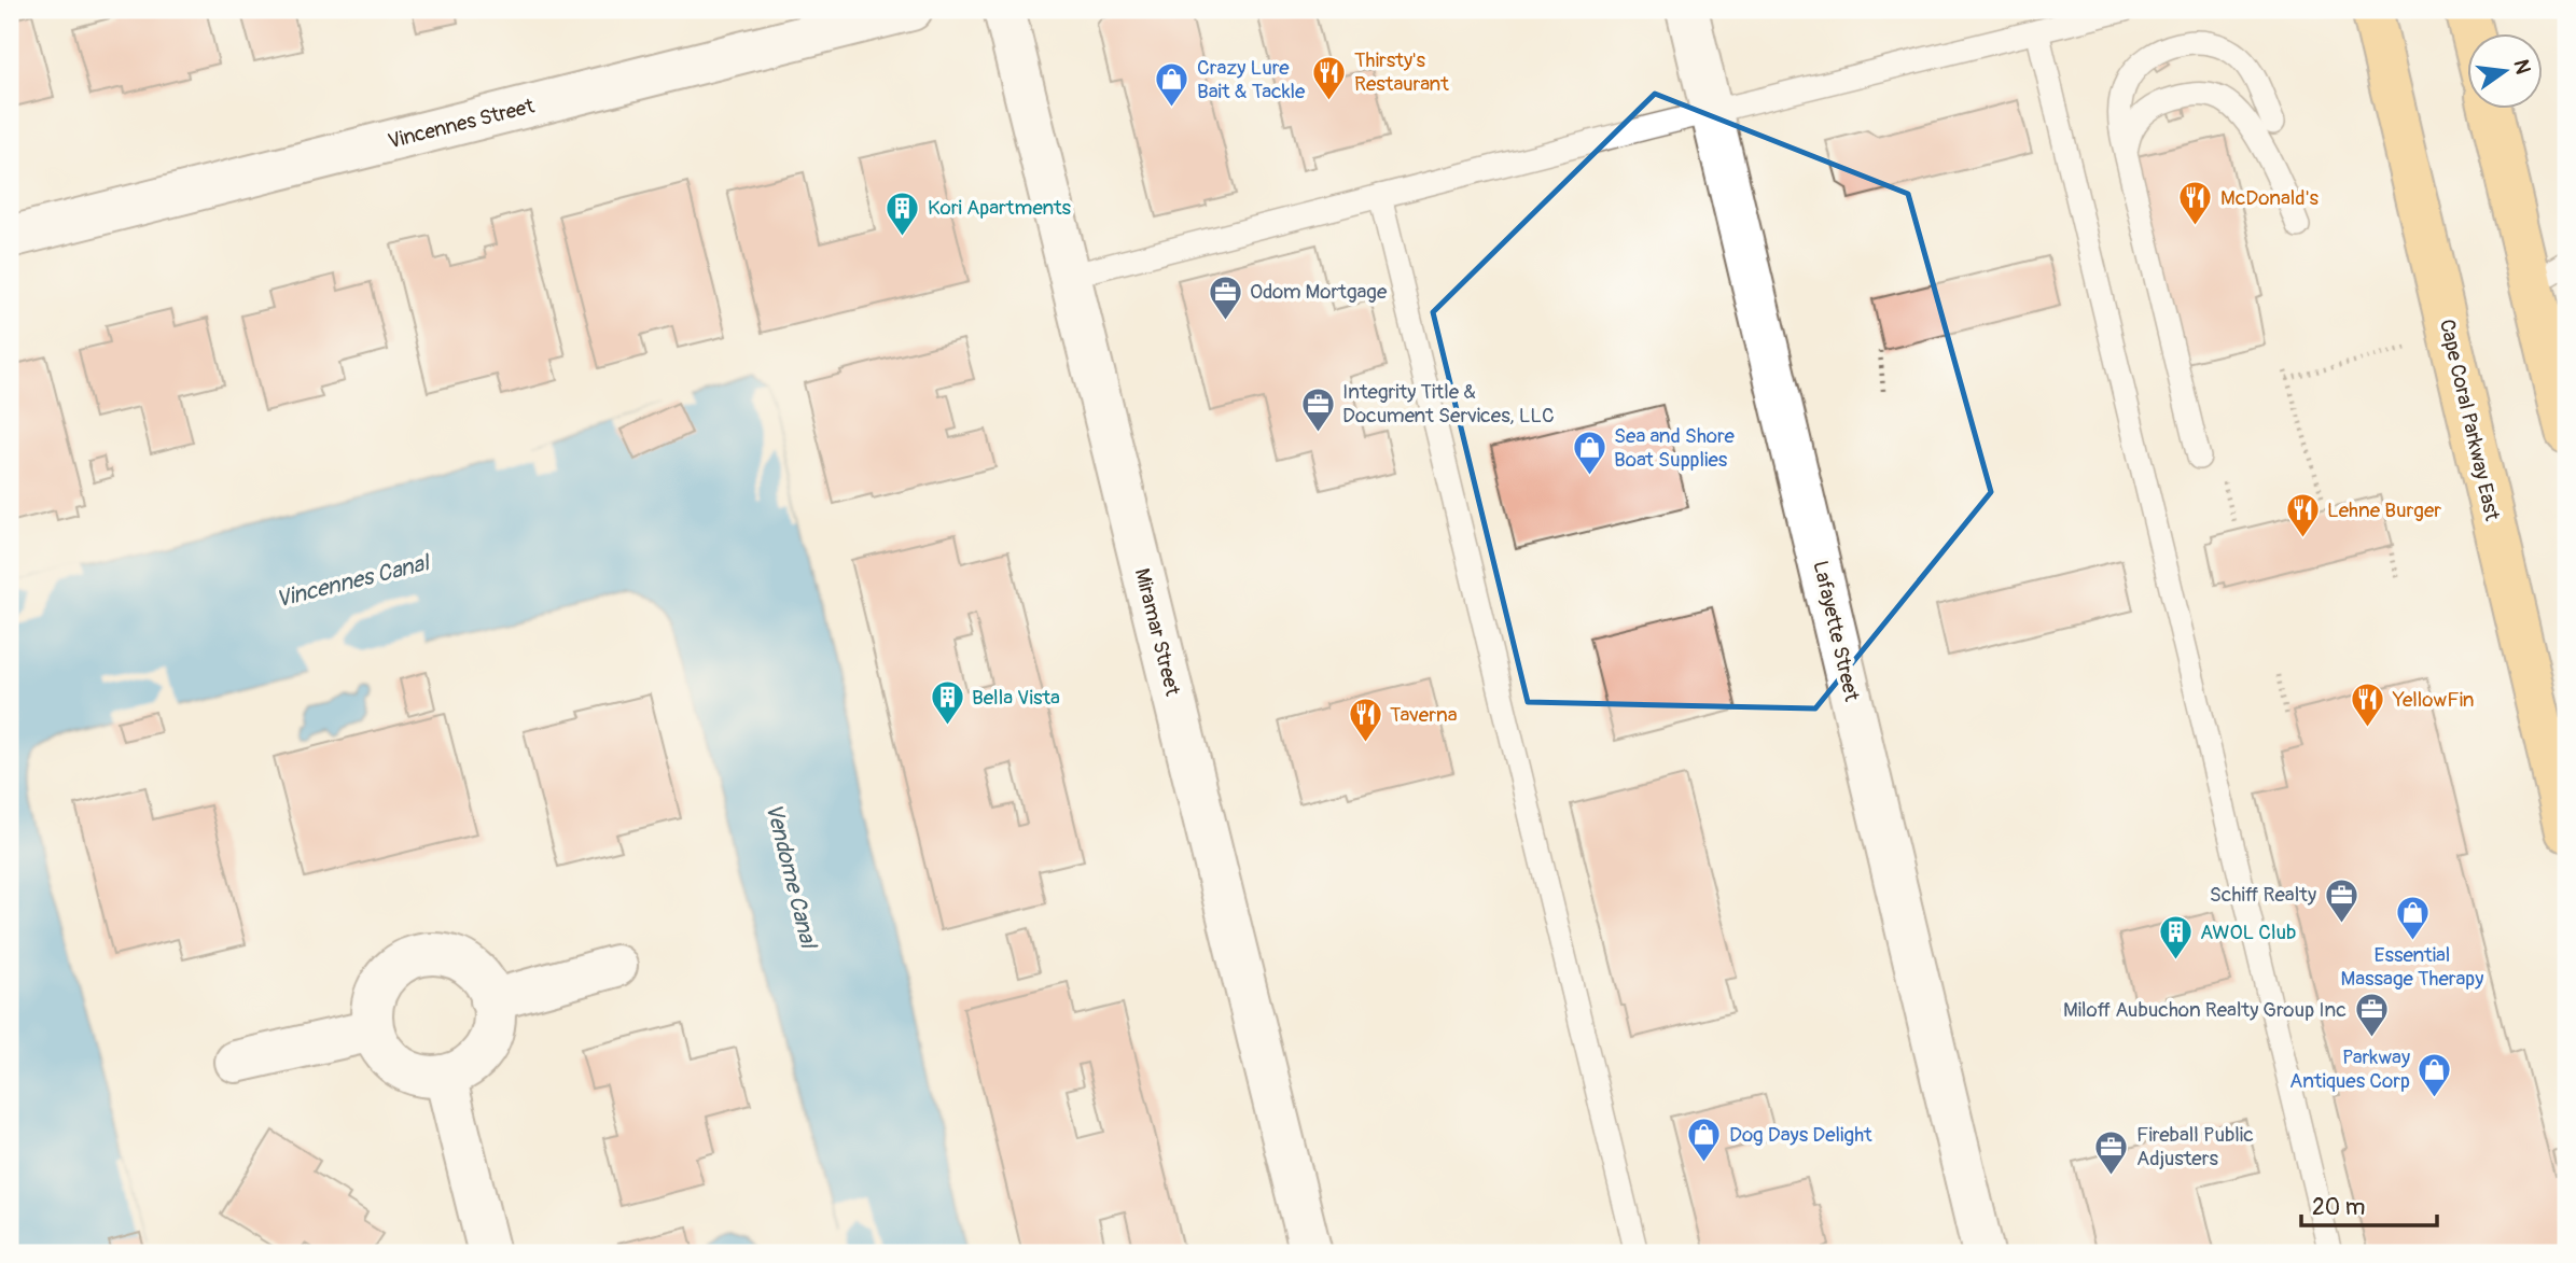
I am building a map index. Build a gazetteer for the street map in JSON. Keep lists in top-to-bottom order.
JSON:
{
  "streets": {
    "main road": ["Cape Coral Parkway East"],
    "street": ["Vincennes Street", "Lafayette Street", "Miramar Street"]
  },
  "water": ["Vincennes Canal", "Vendome Canal"],
  "places": {
    "restaurant": [
      "Thirsty's Restaurant",
      "McDonald's",
      "Lehne Burger",
      "YellowFin",
      "Taverna"
    ],
    "shop": [
      "Crazy Lure Bait & Tackle",
      "Sea and Shore Boat Supplies",
      "Essential Massage Therapy",
      "Parkway Antiques Corp",
      "Dog Days Delight"
    ],
    "building": ["Kori Apartments", "Bella Vista", "AWOL Club"],
    "office": [
      "Odom Mortgage",
      "Integrity Title & Document Services, LLC",
      "Schiff Realty",
      "Miloff Aubuchon Realty Group Inc",
      "Fireball Public Adjusters"
    ]
  },
  "scale_bar": "20 m",
  "north": "right"
}
